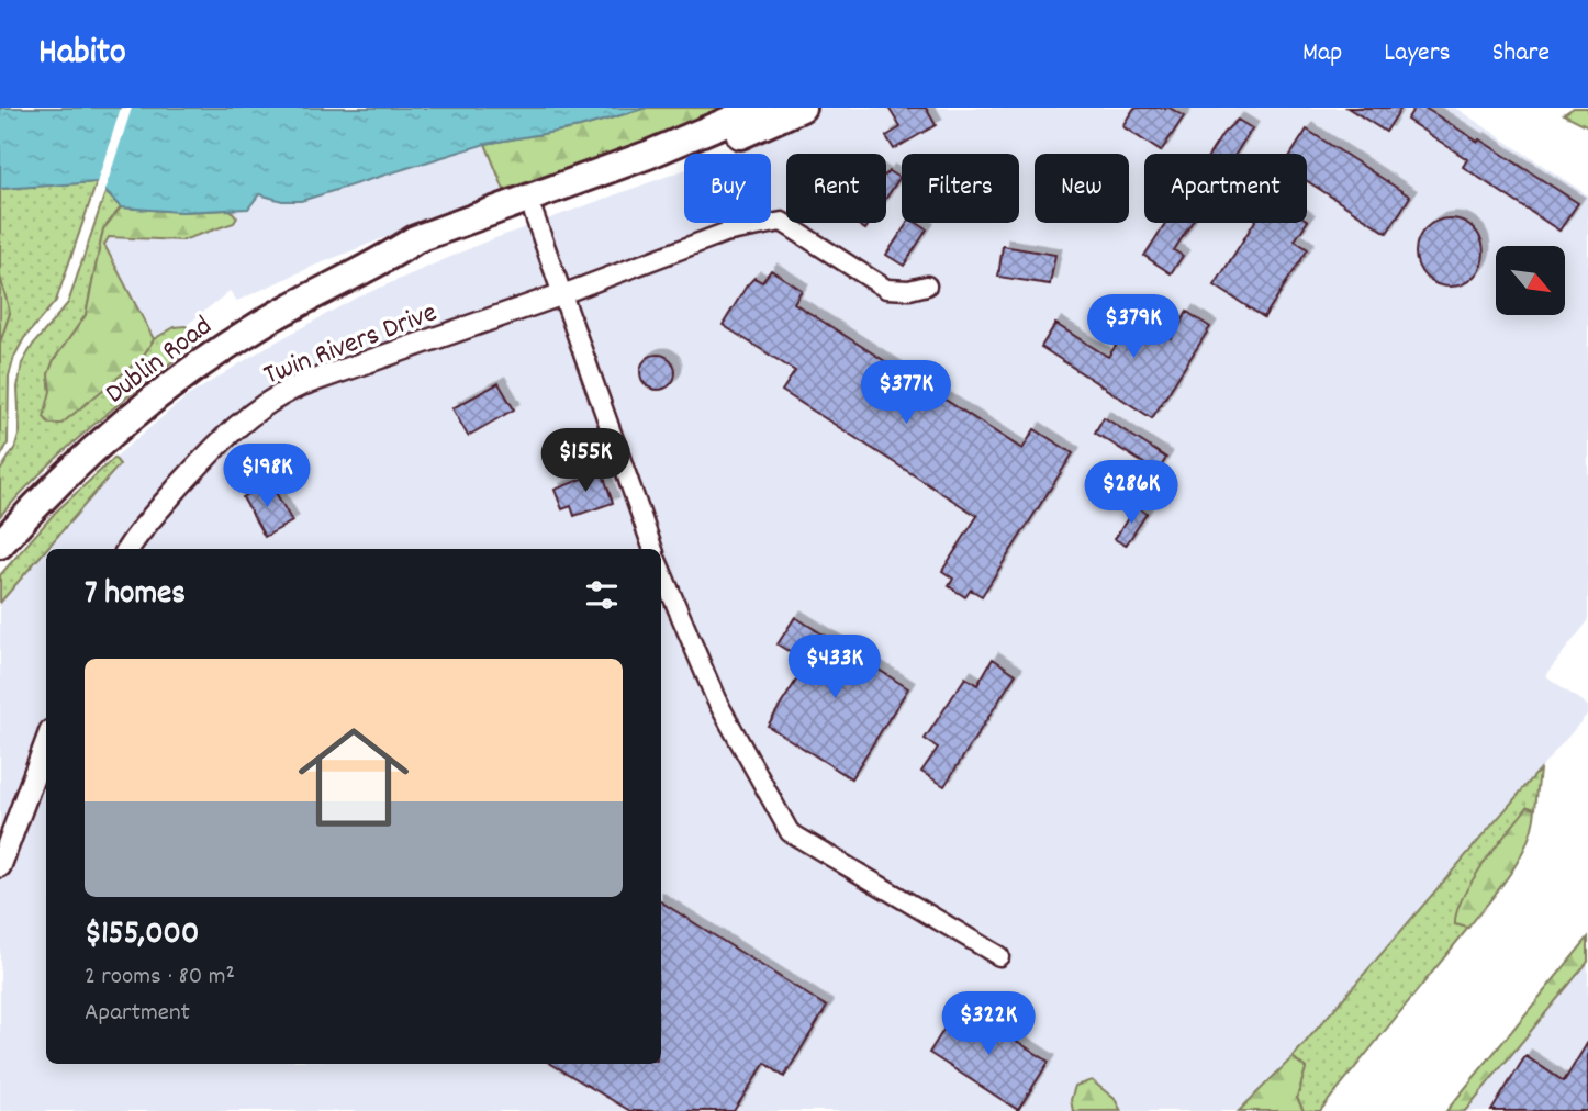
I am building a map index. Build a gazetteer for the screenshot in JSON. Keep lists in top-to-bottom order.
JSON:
{
  "streets": {
    "main road": ["Dublin Road"],
    "street": ["Twin Rivers Drive"]
  },
  "north": "bottom right",
  "page": {
    "header": "Habito",
    "nav": ["Map", "Layers", "Share"],
    "chip": [
      "Buy",
      "Rent",
      "Filters",
      "New",
      "Apartment"
    ],
    "price": [
      "$379K",
      "$377K",
      "$155K",
      "$198K",
      "$286K",
      "$433K",
      "$322K"
    ],
    "heading": "7 homes",
    "list": [
      {
        "name": "$155,000",
        "note": "2 rooms · 80 m² · Apartment"
      }
    ]
  }
}
